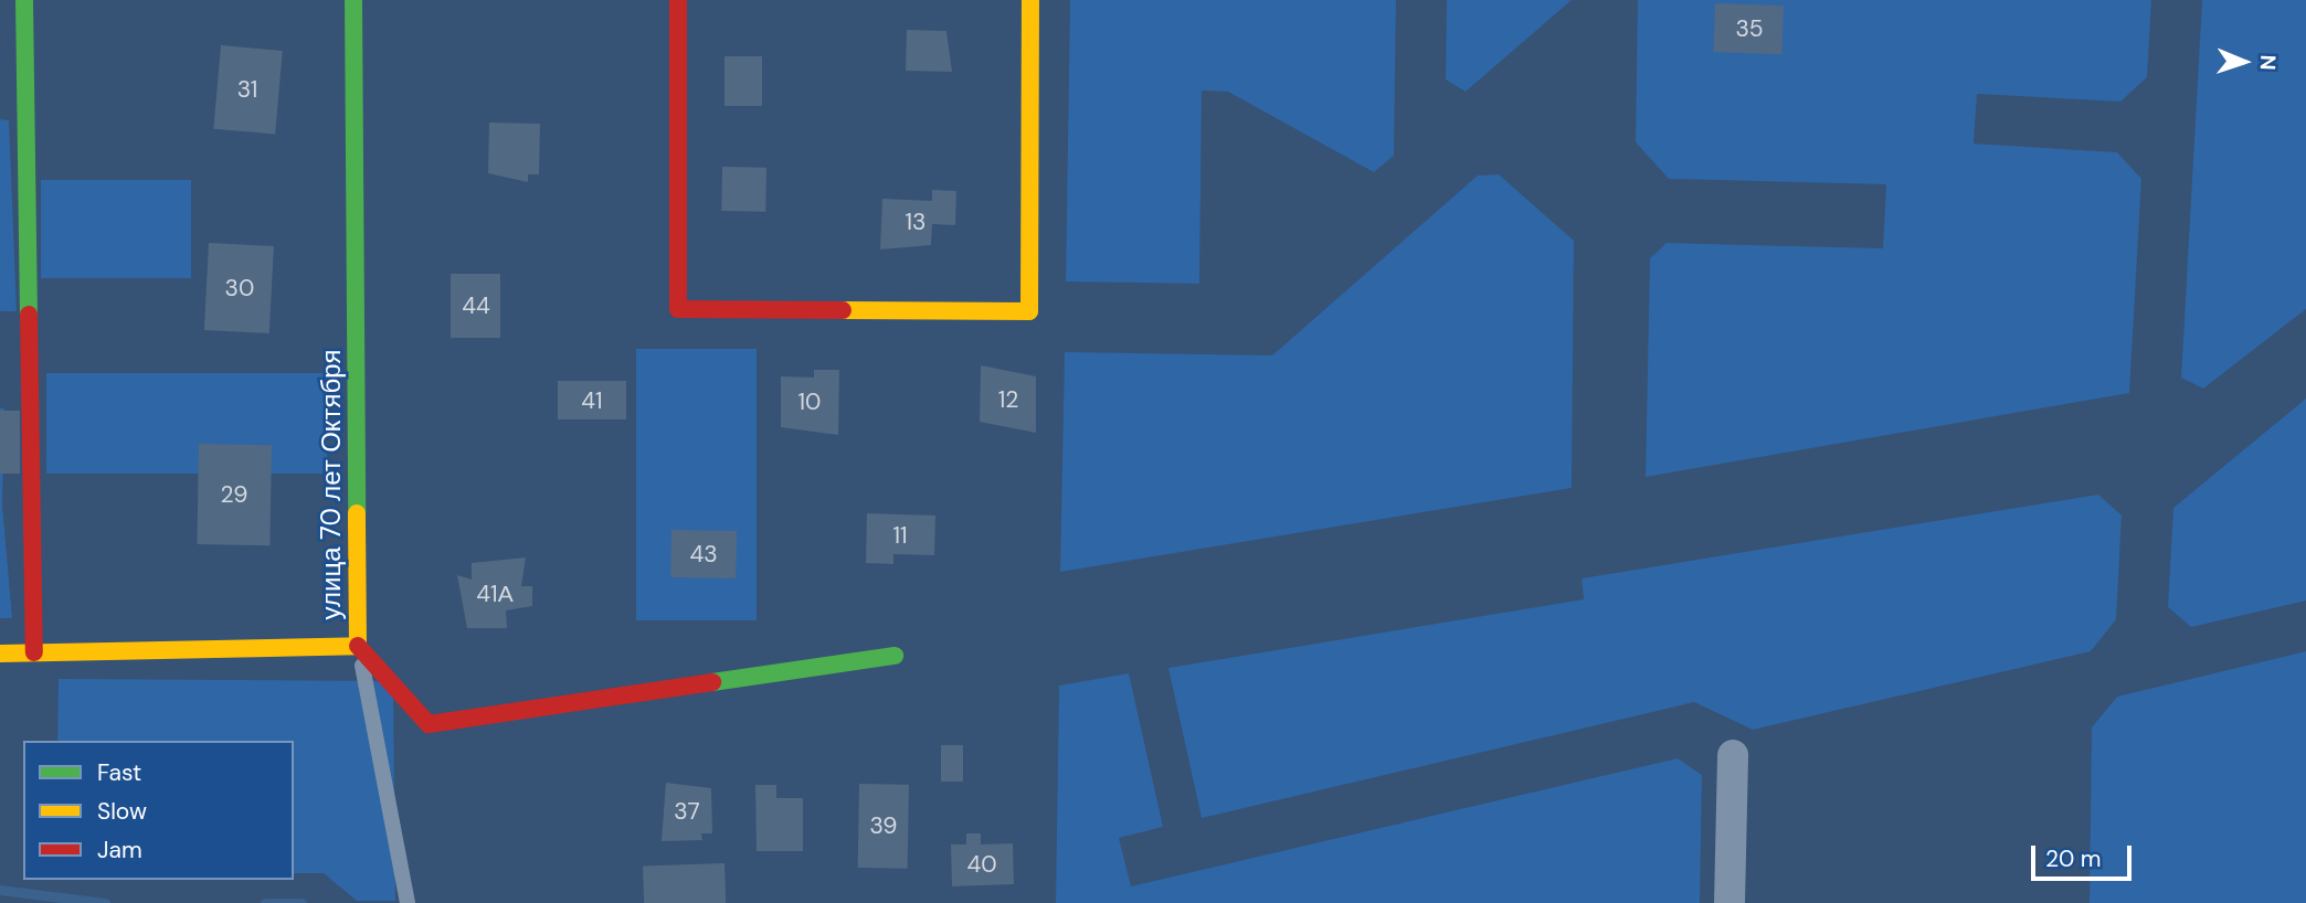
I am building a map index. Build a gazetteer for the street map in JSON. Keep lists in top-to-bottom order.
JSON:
{
  "streets": {
    "street": ["улица 70 лет Октября"]
  },
  "house_numbers": [
    "35",
    "31",
    "13",
    "30",
    "44",
    "12",
    "41",
    "10",
    "29",
    "11",
    "43",
    "41А",
    "37",
    "39",
    "40"
  ],
  "legend": ["Fast", "Slow", "Jam"],
  "scale_bar": "20 m",
  "north": "right"
}
